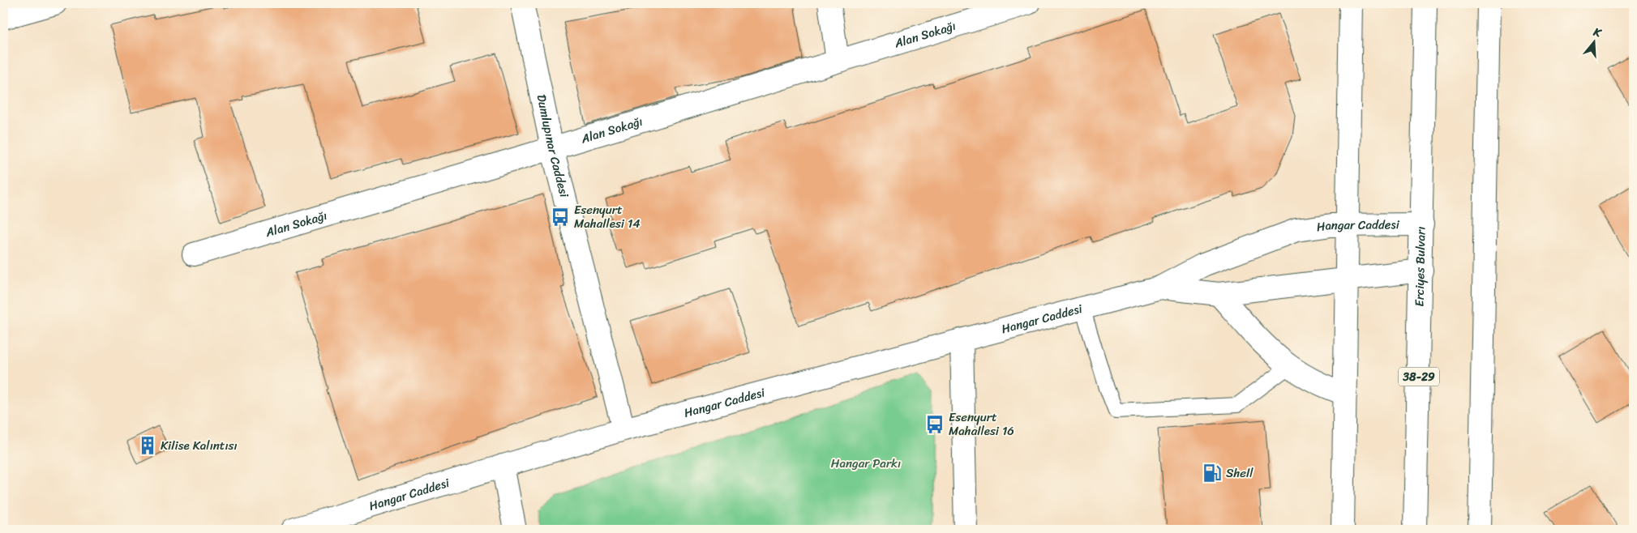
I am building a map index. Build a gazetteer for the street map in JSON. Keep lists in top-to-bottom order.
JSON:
{
  "streets": {
    "main road": [
      "Alan Sokağı",
      "Dumlupınar Caddesi",
      "Hangar Caddesi",
      "Erciyes Bulvarı",
      "38-29"
    ]
  },
  "crossings": [
    ["Alan Sokağı", "Dumlupınar Caddesi"],
    ["Dumlupınar Caddesi", "Hangar Caddesi"],
    ["Hangar Caddesi", "Erciyes Bulvarı"]
  ],
  "parks": ["Hangar Parkı"],
  "places": {
    "bus stop": ["Esenyurt Mahallesi 14", "Esenyurt Mahallesi 16"],
    "building": ["Kilise Kalıntısı"],
    "fuel station": ["Shell"]
  },
  "north": "top"
}
